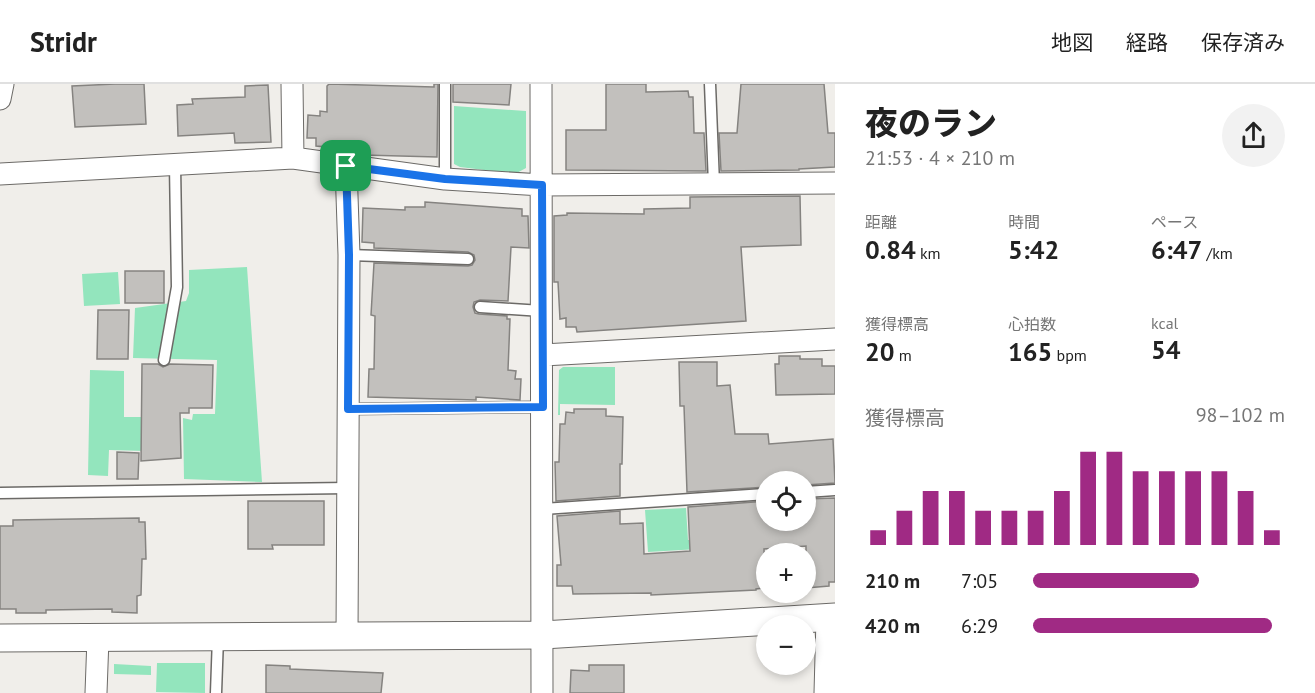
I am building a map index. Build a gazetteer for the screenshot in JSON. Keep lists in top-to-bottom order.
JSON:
{
  "page": {
    "header": "Stridr",
    "nav": ["地図", "経路", "保存済み"],
    "heading": ["夜のラン", "21:53 · 4 × 210 m"],
    "stats": [
      ["距離", "0.84 km"],
      ["時間", "5:42"],
      ["ペース", "6:47 /km"],
      ["獲得標高", "20 m"],
      ["心拍数", "165 bpm"],
      ["kcal", "54"]
    ],
    "chart": ["獲得標高", "98–102 m"],
    "map_buttons": ["+", "−"],
    "list": [
      {
        "name": "210 m",
        "note": "7:05"
      },
      {
        "name": "420 m",
        "note": "6:29"
      }
    ]
  }
}
